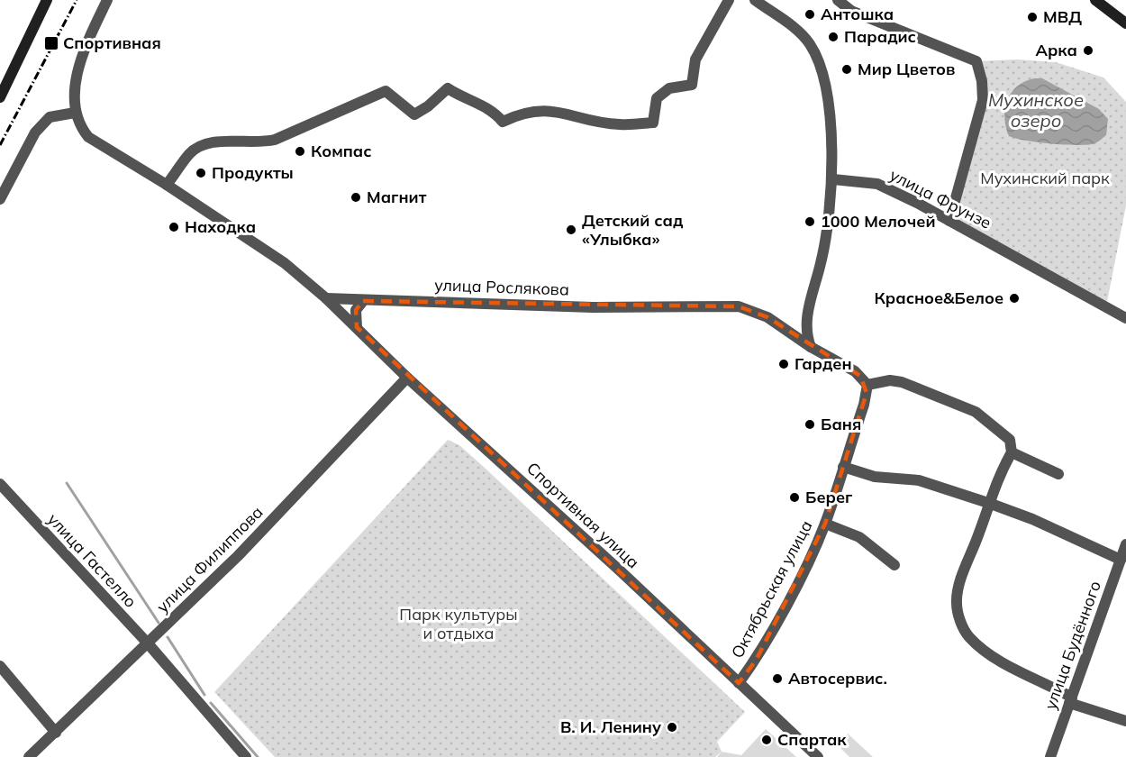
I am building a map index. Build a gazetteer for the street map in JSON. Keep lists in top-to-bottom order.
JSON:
{
  "streets": {
    "street": [
      "улица Фрунзе",
      "улица Рослякова",
      "Спортивная улица",
      "улица Филиппова",
      "улица Гастелло",
      "Октябрьская улица",
      "улица Будённого"
    ]
  },
  "crossings": [
    ["улица Рослякова", "Спортивная улица"],
    ["улица Рослякова", "Октябрьская улица"],
    ["Спортивная улица", "улица Филиппова"],
    ["Спортивная улица", "Октябрьская улица"],
    ["улица Филиппова", "улица Гастелло"]
  ],
  "water": ["Мухинское озеро"],
  "parks": ["Мухинский парк", "Парк культуры и отдыха"],
  "places": {
    "other": [
      "Антошка",
      "МВД",
      "Парадис",
      "Арка",
      "Мир Цветов",
      "Компас",
      "Продукты",
      "Магнит",
      "1000 Мелочей",
      "Находка",
      "Детский сад «Улыбка»",
      "Красное&Белое",
      "Гарден",
      "Баня",
      "Берег",
      "Автосервис.",
      "В. И. Ленину",
      "Спартак"
    ],
    "transit": ["Спортивная"]
  }
}
